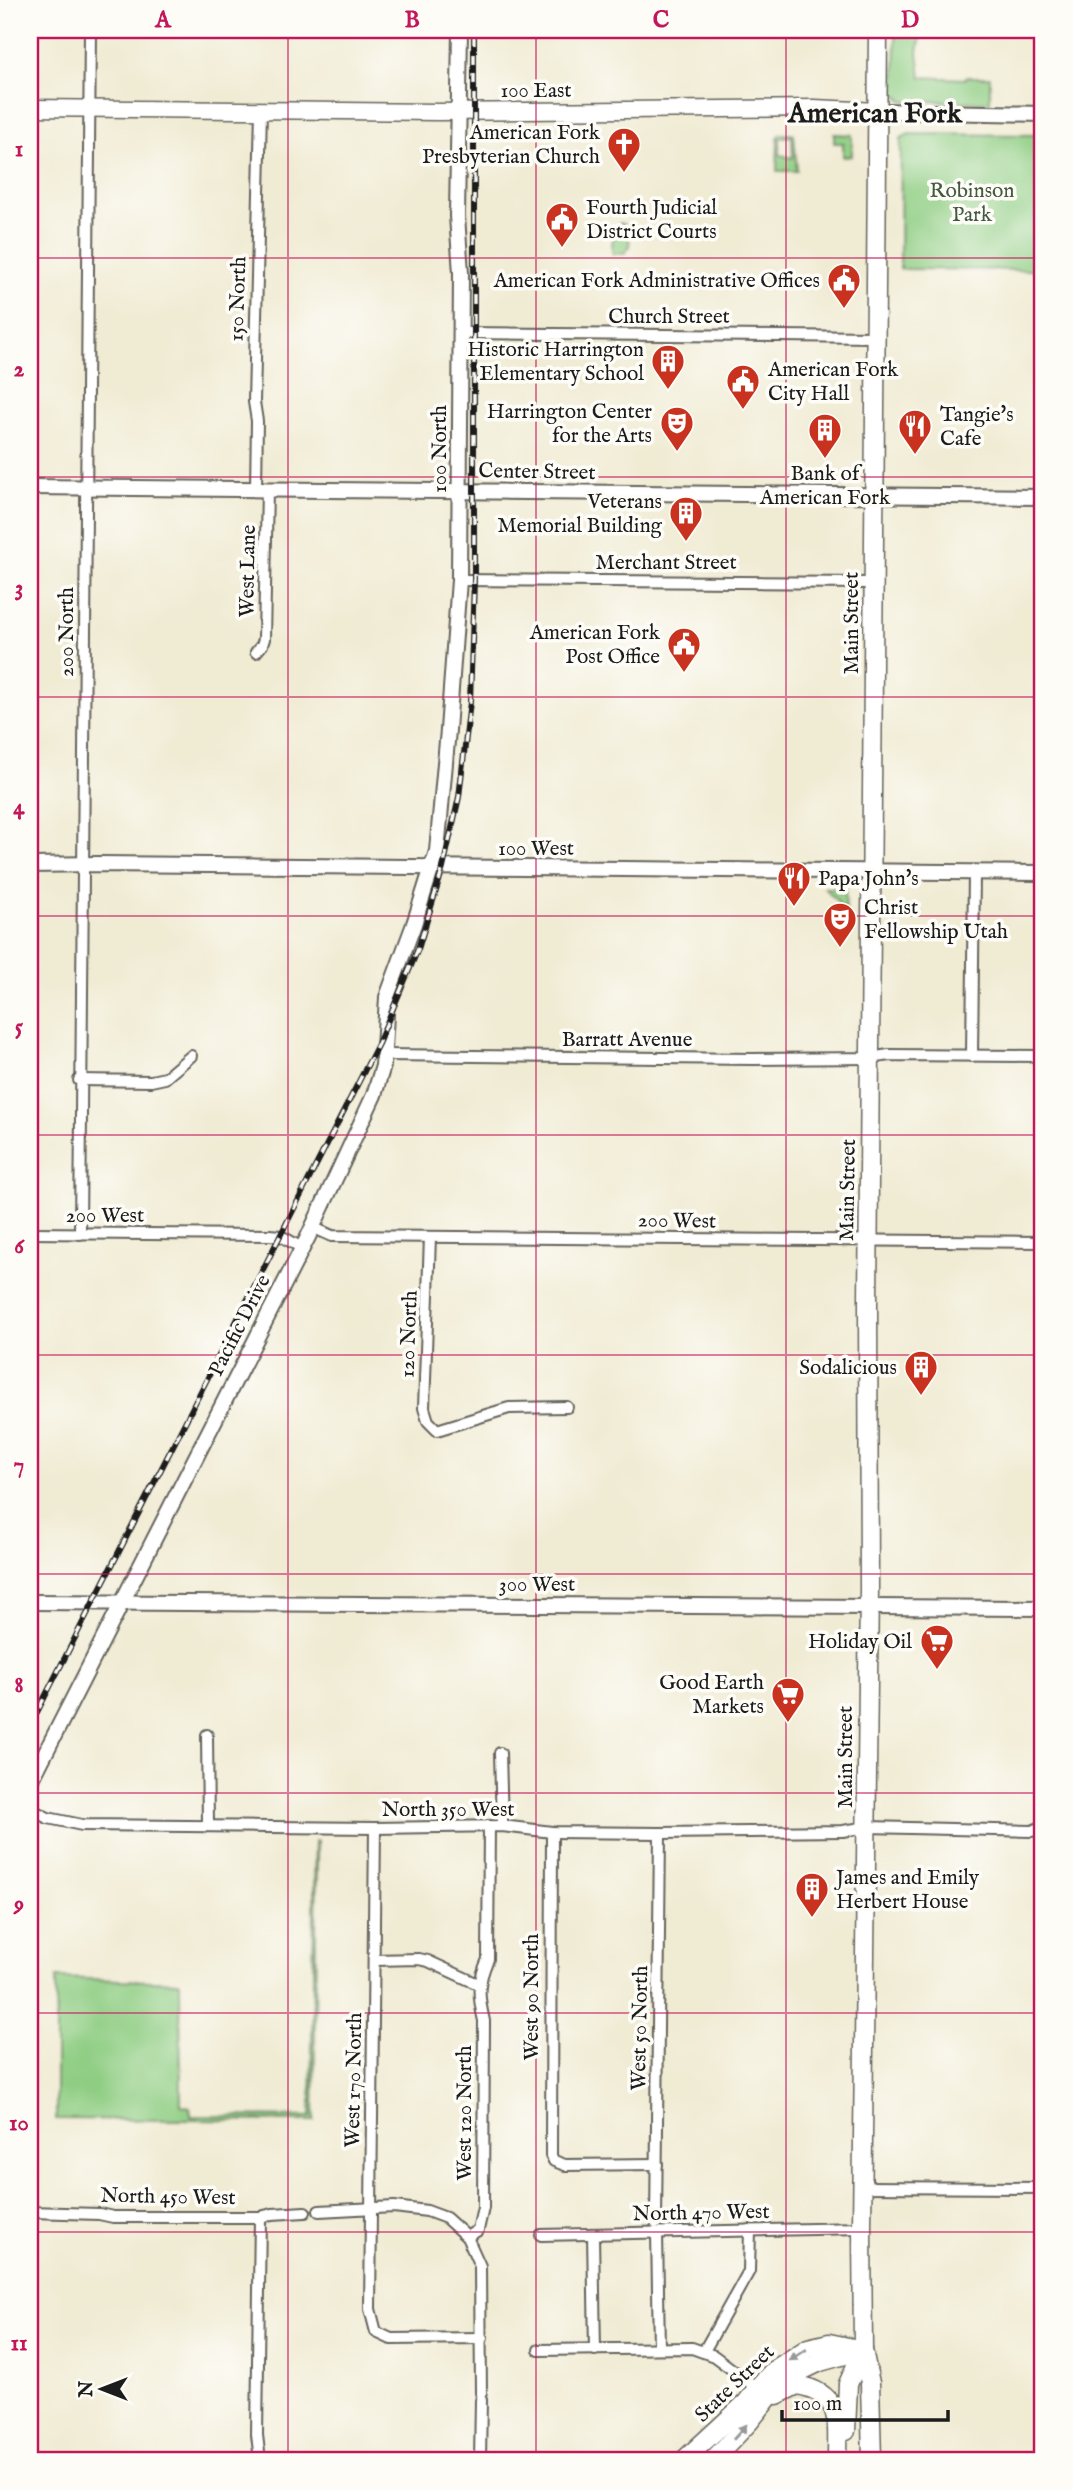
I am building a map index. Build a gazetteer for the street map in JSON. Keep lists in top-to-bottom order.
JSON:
{
  "streets": {
    "main road": ["100 East", "Main Street", "State Street"],
    "street": [
      "150 North",
      "Church Street",
      "100 North",
      "Center Street",
      "Merchant Street",
      "West Lane",
      "200 North",
      "100 West",
      "Barratt Avenue",
      "200 West",
      "Pacific Drive",
      "120 North",
      "300 West",
      "North 350 West",
      "West 90 North",
      "West 50 North",
      "West 170 North",
      "West 120 North",
      "North 450 West",
      "North 470 West"
    ]
  },
  "crossings": [
    ["100 East", "150 North"],
    ["100 East", "100 North"],
    ["100 East", "Main Street"],
    ["100 East", "200 North"],
    ["150 North", "Center Street"],
    ["150 North", "West Lane"],
    ["Church Street", "100 North"],
    ["Church Street", "Main Street"],
    ["100 North", "Center Street"],
    ["100 North", "Merchant Street"],
    ["100 North", "100 West"],
    ["100 North", "Pacific Drive"],
    ["Center Street", "West Lane"],
    ["Center Street", "Main Street"],
    ["Center Street", "200 North"],
    ["Merchant Street", "Main Street"],
    ["Main Street", "100 West"],
    ["Main Street", "Barratt Avenue"],
    ["Main Street", "200 West"],
    ["Main Street", "300 West"],
    ["Main Street", "North 350 West"],
    ["Main Street", "North 470 West"],
    ["Main Street", "State Street"],
    ["200 North", "100 West"],
    ["200 North", "200 West"],
    ["100 West", "Pacific Drive"],
    ["Barratt Avenue", "Pacific Drive"],
    ["200 West", "Pacific Drive"],
    ["200 West", "120 North"],
    ["Pacific Drive", "300 West"],
    ["North 350 West", "West 90 North"],
    ["North 350 West", "West 50 North"],
    ["North 350 West", "West 170 North"],
    ["North 350 West", "West 120 North"],
    ["West 90 North", "West 50 North"],
    ["West 50 North", "North 470 West"]
  ],
  "districts": ["American Fork"],
  "parks": ["Robinson Park"],
  "places": {
    "church": ["American Fork Presbyterian Church"],
    "public building": [
      "Fourth Judicial District Courts",
      "American Fork Administrative Offices",
      "American Fork City Hall",
      "American Fork Post Office"
    ],
    "building": [
      "Historic Harrington Elementary School",
      "Bank of American Fork",
      "Veterans Memorial Building",
      "Sodalicious",
      "James and Emily Herbert House"
    ],
    "theatre": ["Harrington Center for the Arts", "Christ Fellowship Utah"],
    "restaurant": ["Tangie's Cafe", "Papa John's"],
    "supermarket": ["Holiday Oil", "Good Earth Markets"]
  },
  "scale_bar": "100 m",
  "north": "left",
  "grid": {
    "columns": [
      "A",
      "B",
      "C",
      "D"
    ],
    "rows": [
      "1",
      "2",
      "3",
      "4",
      "5",
      "6",
      "7",
      "8",
      "9",
      "10",
      "11"
    ]
  }
}
